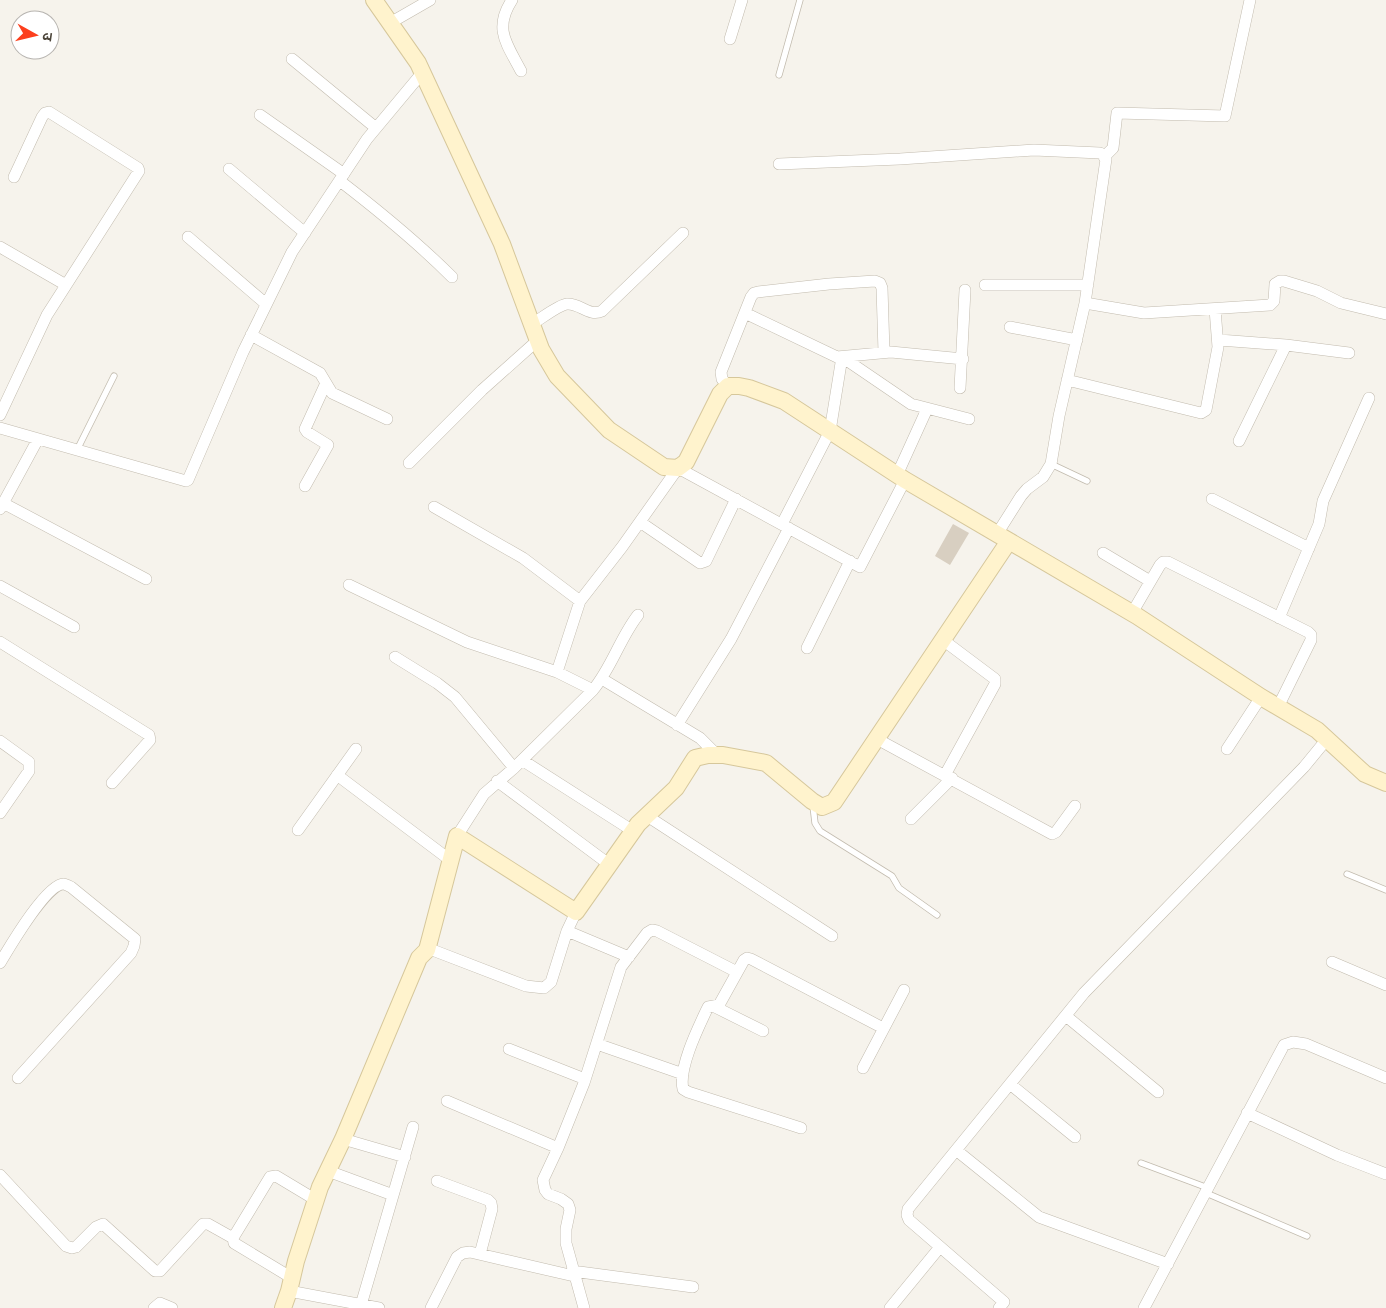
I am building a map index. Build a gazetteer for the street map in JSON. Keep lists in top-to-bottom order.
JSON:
{
  "north": "right"
}
